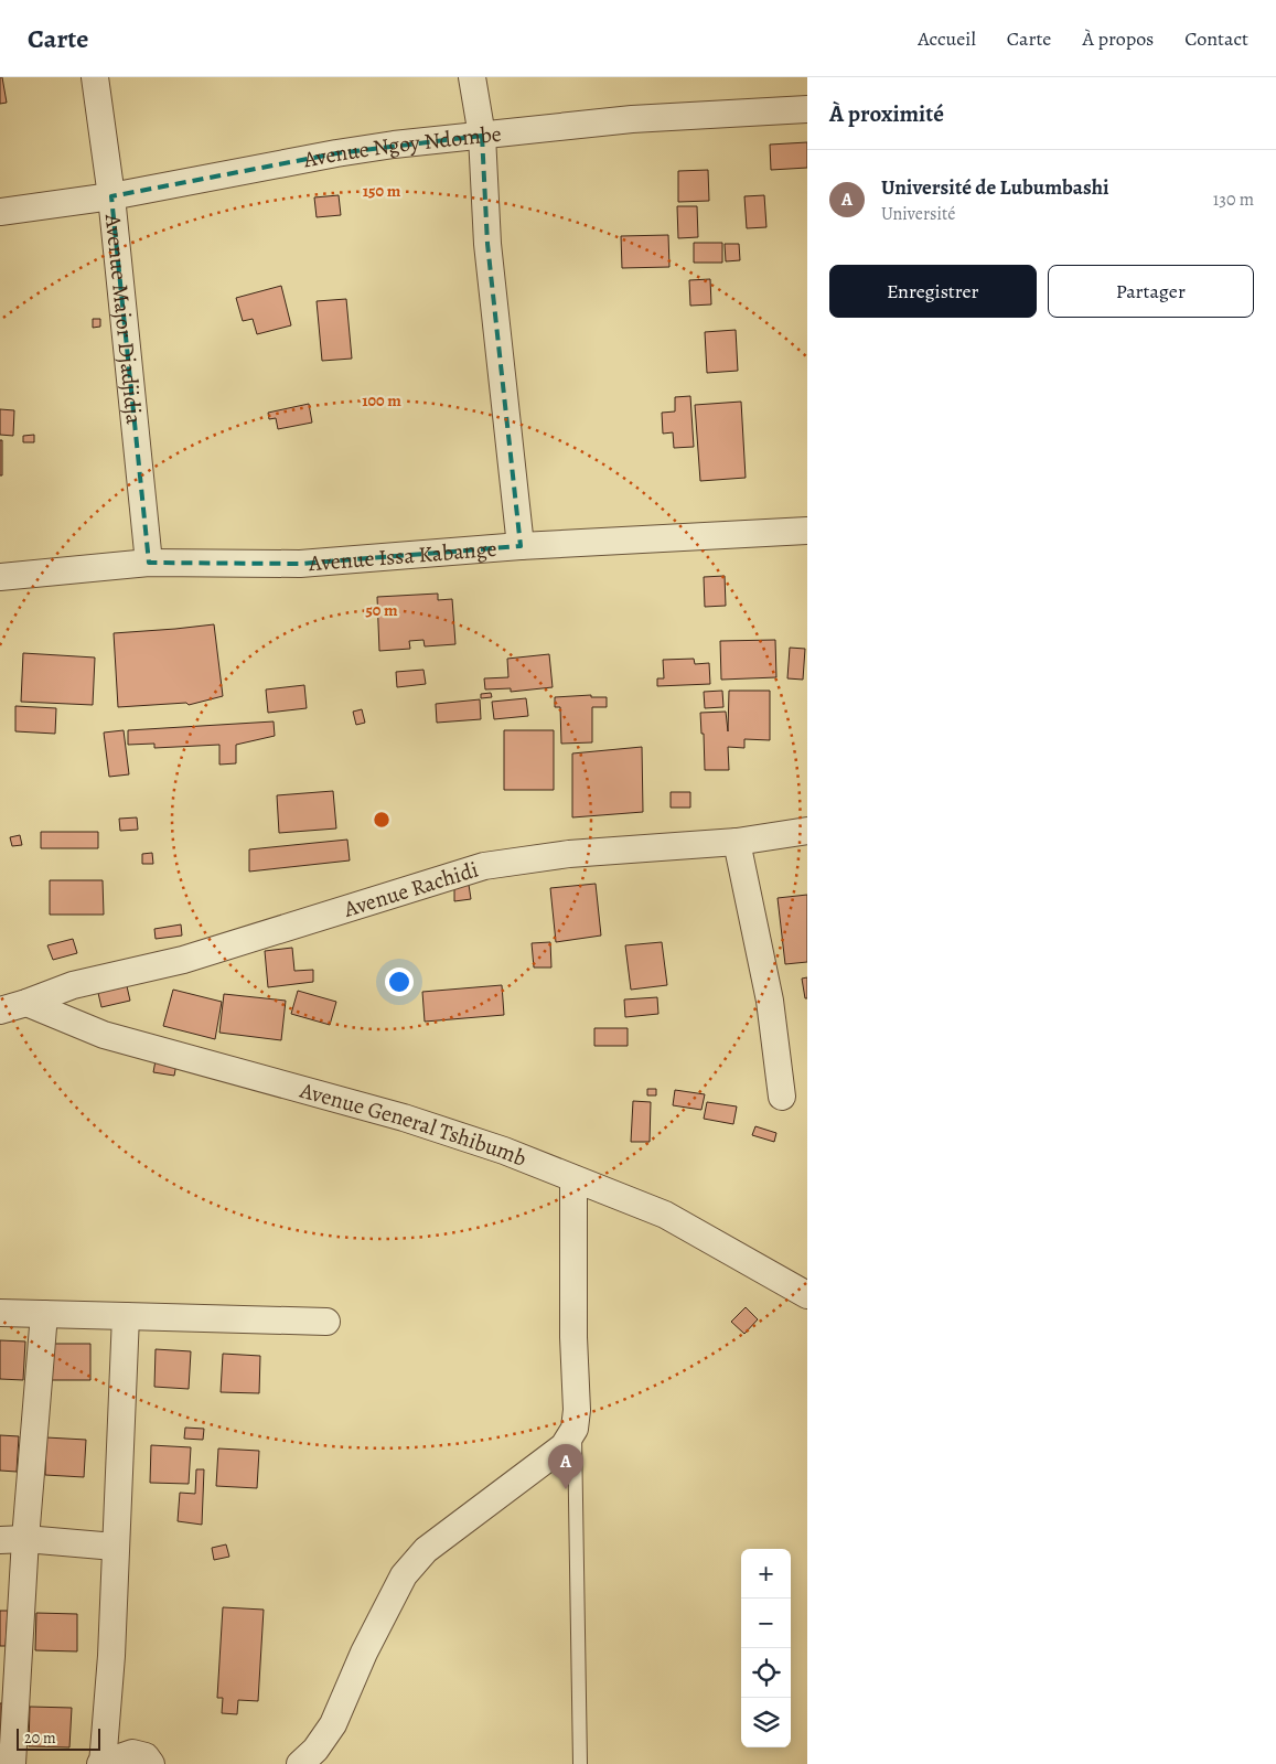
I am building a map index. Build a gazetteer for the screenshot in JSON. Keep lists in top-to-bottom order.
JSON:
{
  "streets": {
    "street": [
      "Avenue Ngoy Ndombe",
      "Avenue Major Djadjidja",
      "Avenue Issa Kabange",
      "Avenue Rachidi",
      "Avenue General Tshibumb"
    ]
  },
  "crossings": [
    ["Avenue Ngoy Ndombe", "Avenue Major Djadjidja"],
    ["Avenue Major Djadjidja", "Avenue Issa Kabange"],
    ["Avenue Rachidi", "Avenue General Tshibumb"]
  ],
  "scale_bar": "20 m",
  "page": {
    "header": "Carte",
    "nav": [
      "Accueil",
      "Carte",
      "À propos",
      "Contact"
    ],
    "heading": "À proximité",
    "list": [
      {
        "mark": "A",
        "name": "Université de Lubumbashi",
        "note": "Université",
        "value": "130 m"
      }
    ],
    "buttons": ["Enregistrer", "Partager"],
    "pins": "A",
    "map_buttons": ["+", "−"],
    "scale": "20 m"
  },
  "rings": ["150 m", "100 m", "50 m"]
}
